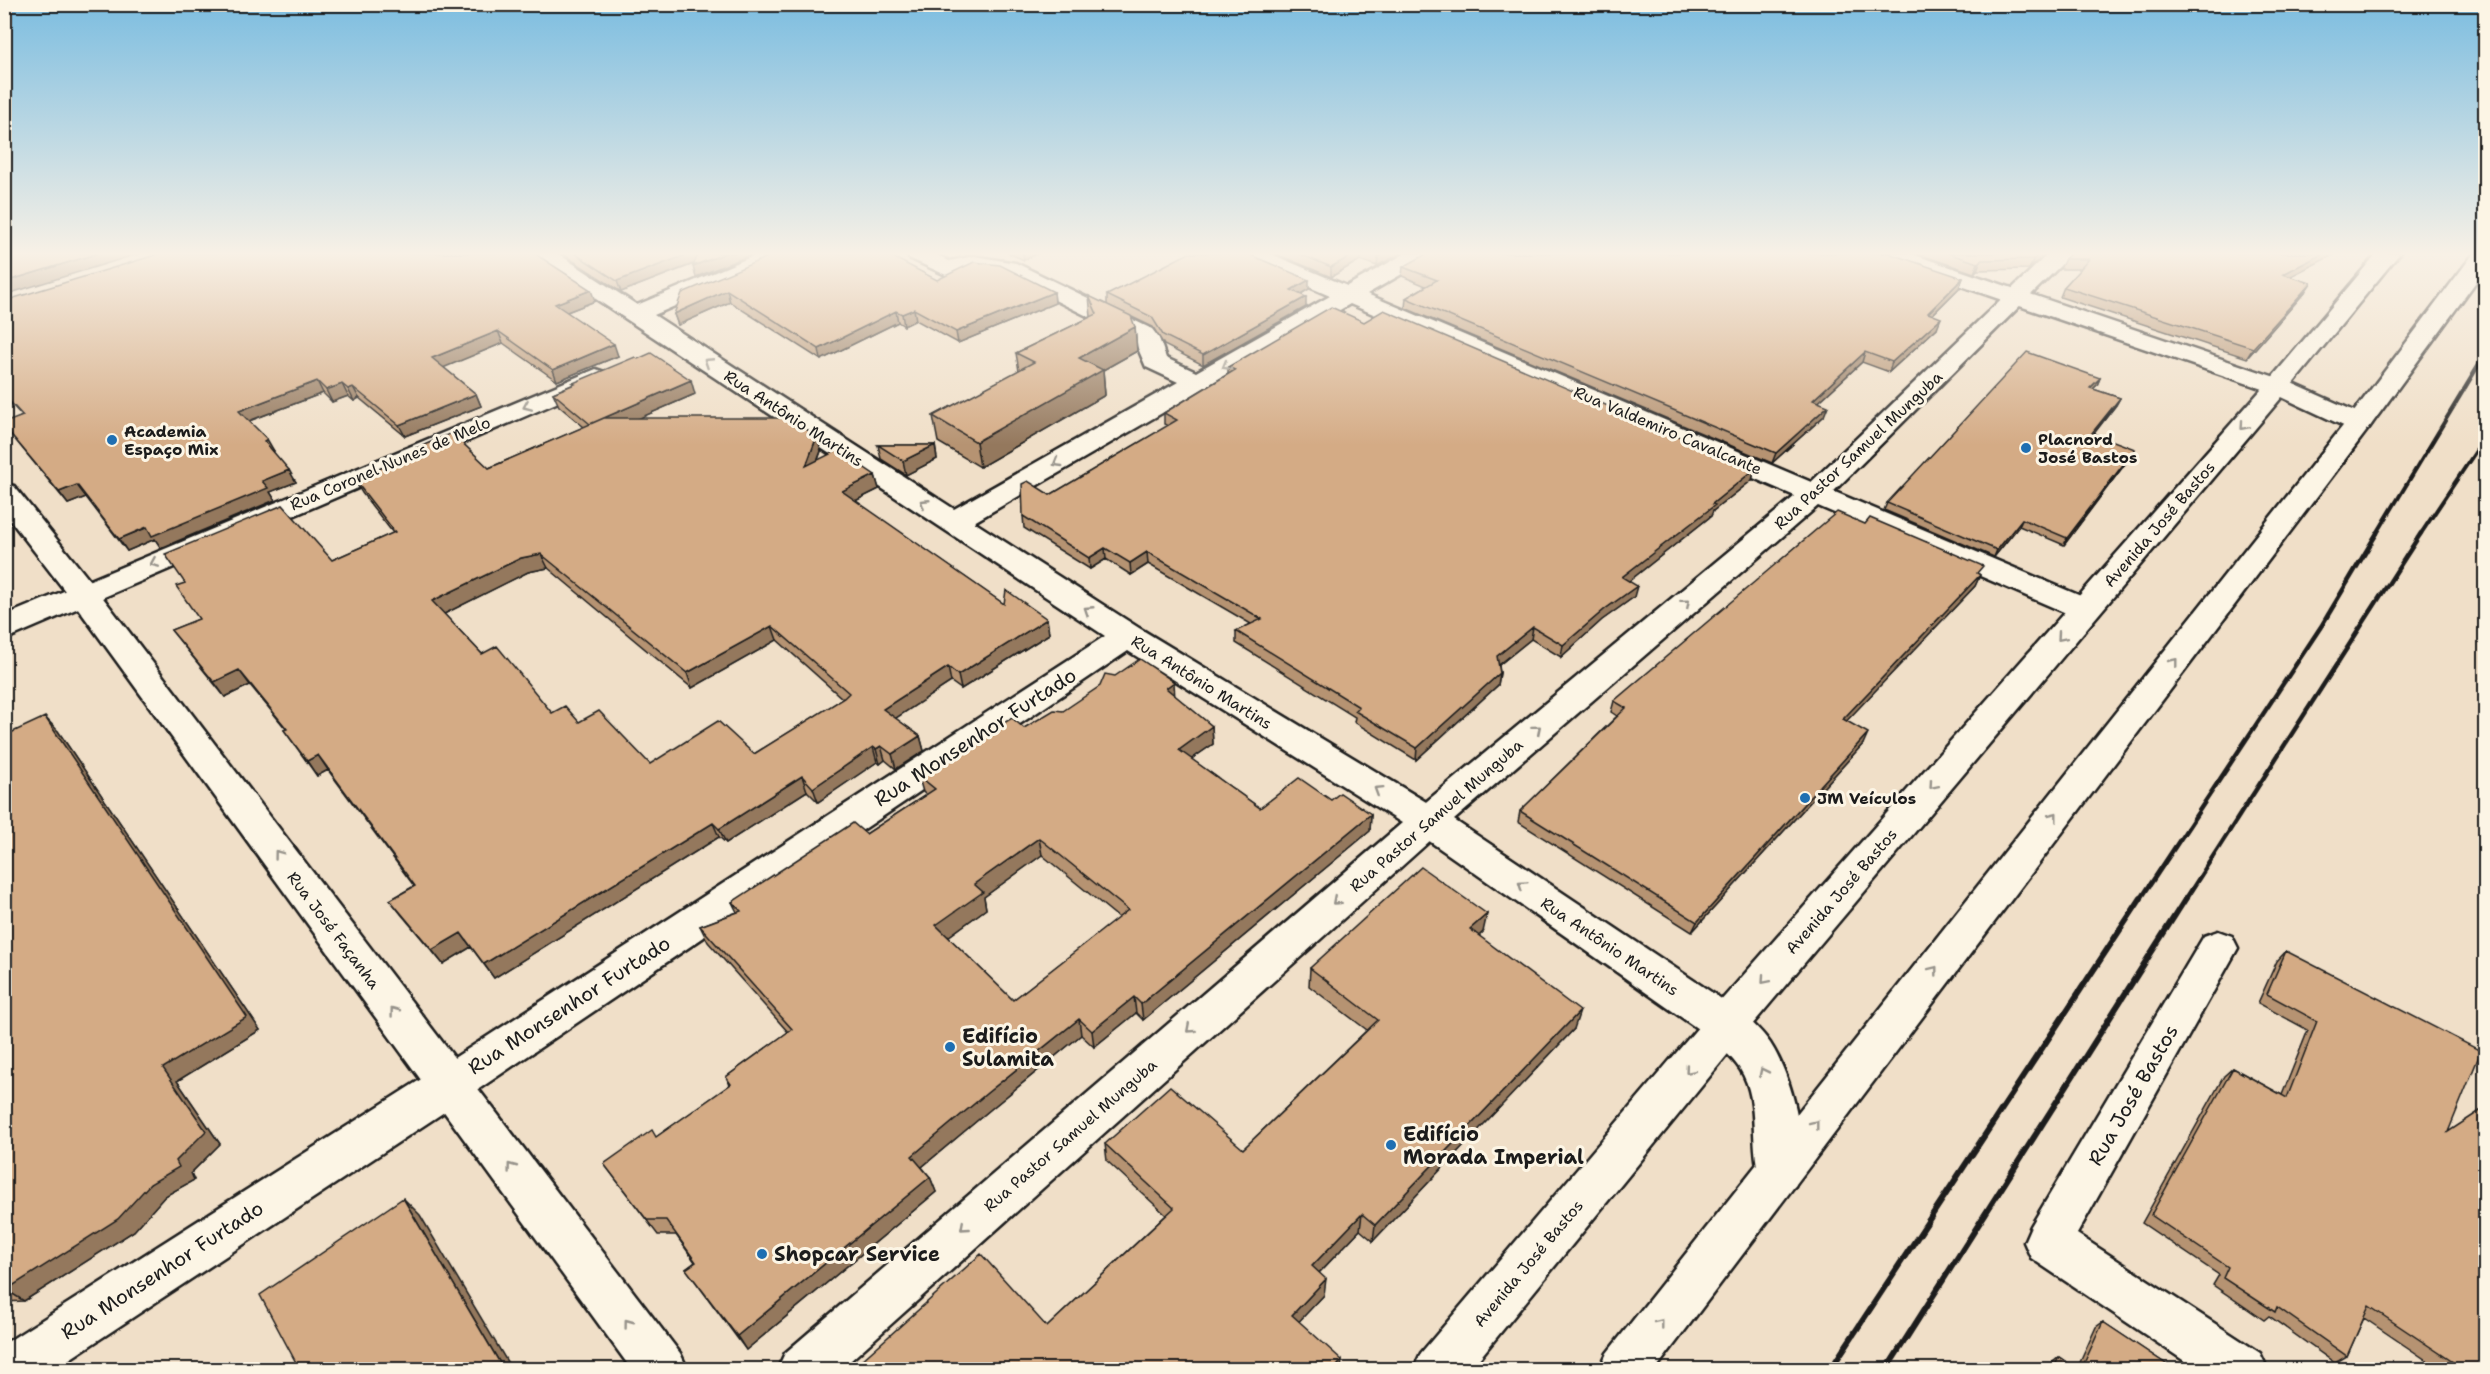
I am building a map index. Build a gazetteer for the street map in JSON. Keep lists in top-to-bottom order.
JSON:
{
  "streets": {
    "street": [
      "Rua Antônio Martins",
      "Rua Valdemiro Cavalcante",
      "Rua Pastor Samuel Munguba",
      "Rua Coronel Nunes de Melo",
      "Avenida José Bastos",
      "Rua Monsenhor Furtado",
      "Rua José Façanha",
      "Rua José Bastos"
    ]
  },
  "crossings": [
    ["Rua Antônio Martins", "Rua Pastor Samuel Munguba"],
    ["Rua Antônio Martins", "Rua Coronel Nunes de Melo"],
    ["Rua Antônio Martins", "Avenida José Bastos"],
    ["Rua Antônio Martins", "Rua Monsenhor Furtado"],
    ["Rua Valdemiro Cavalcante", "Rua Pastor Samuel Munguba"],
    ["Rua Valdemiro Cavalcante", "Avenida José Bastos"],
    ["Rua Coronel Nunes de Melo", "Rua José Façanha"],
    ["Rua Monsenhor Furtado", "Rua José Façanha"]
  ],
  "one_way": ["Rua Antônio Martins", "Rua Coronel Nunes de Melo", "Rua José Façanha"],
  "places": [
    "Academia Espaço Mix",
    "Placnord José Bastos",
    "JM Veículos",
    "Edifício Sulamita",
    "Edifício Morada Imperial",
    "Shopcar Service"
  ]
}
